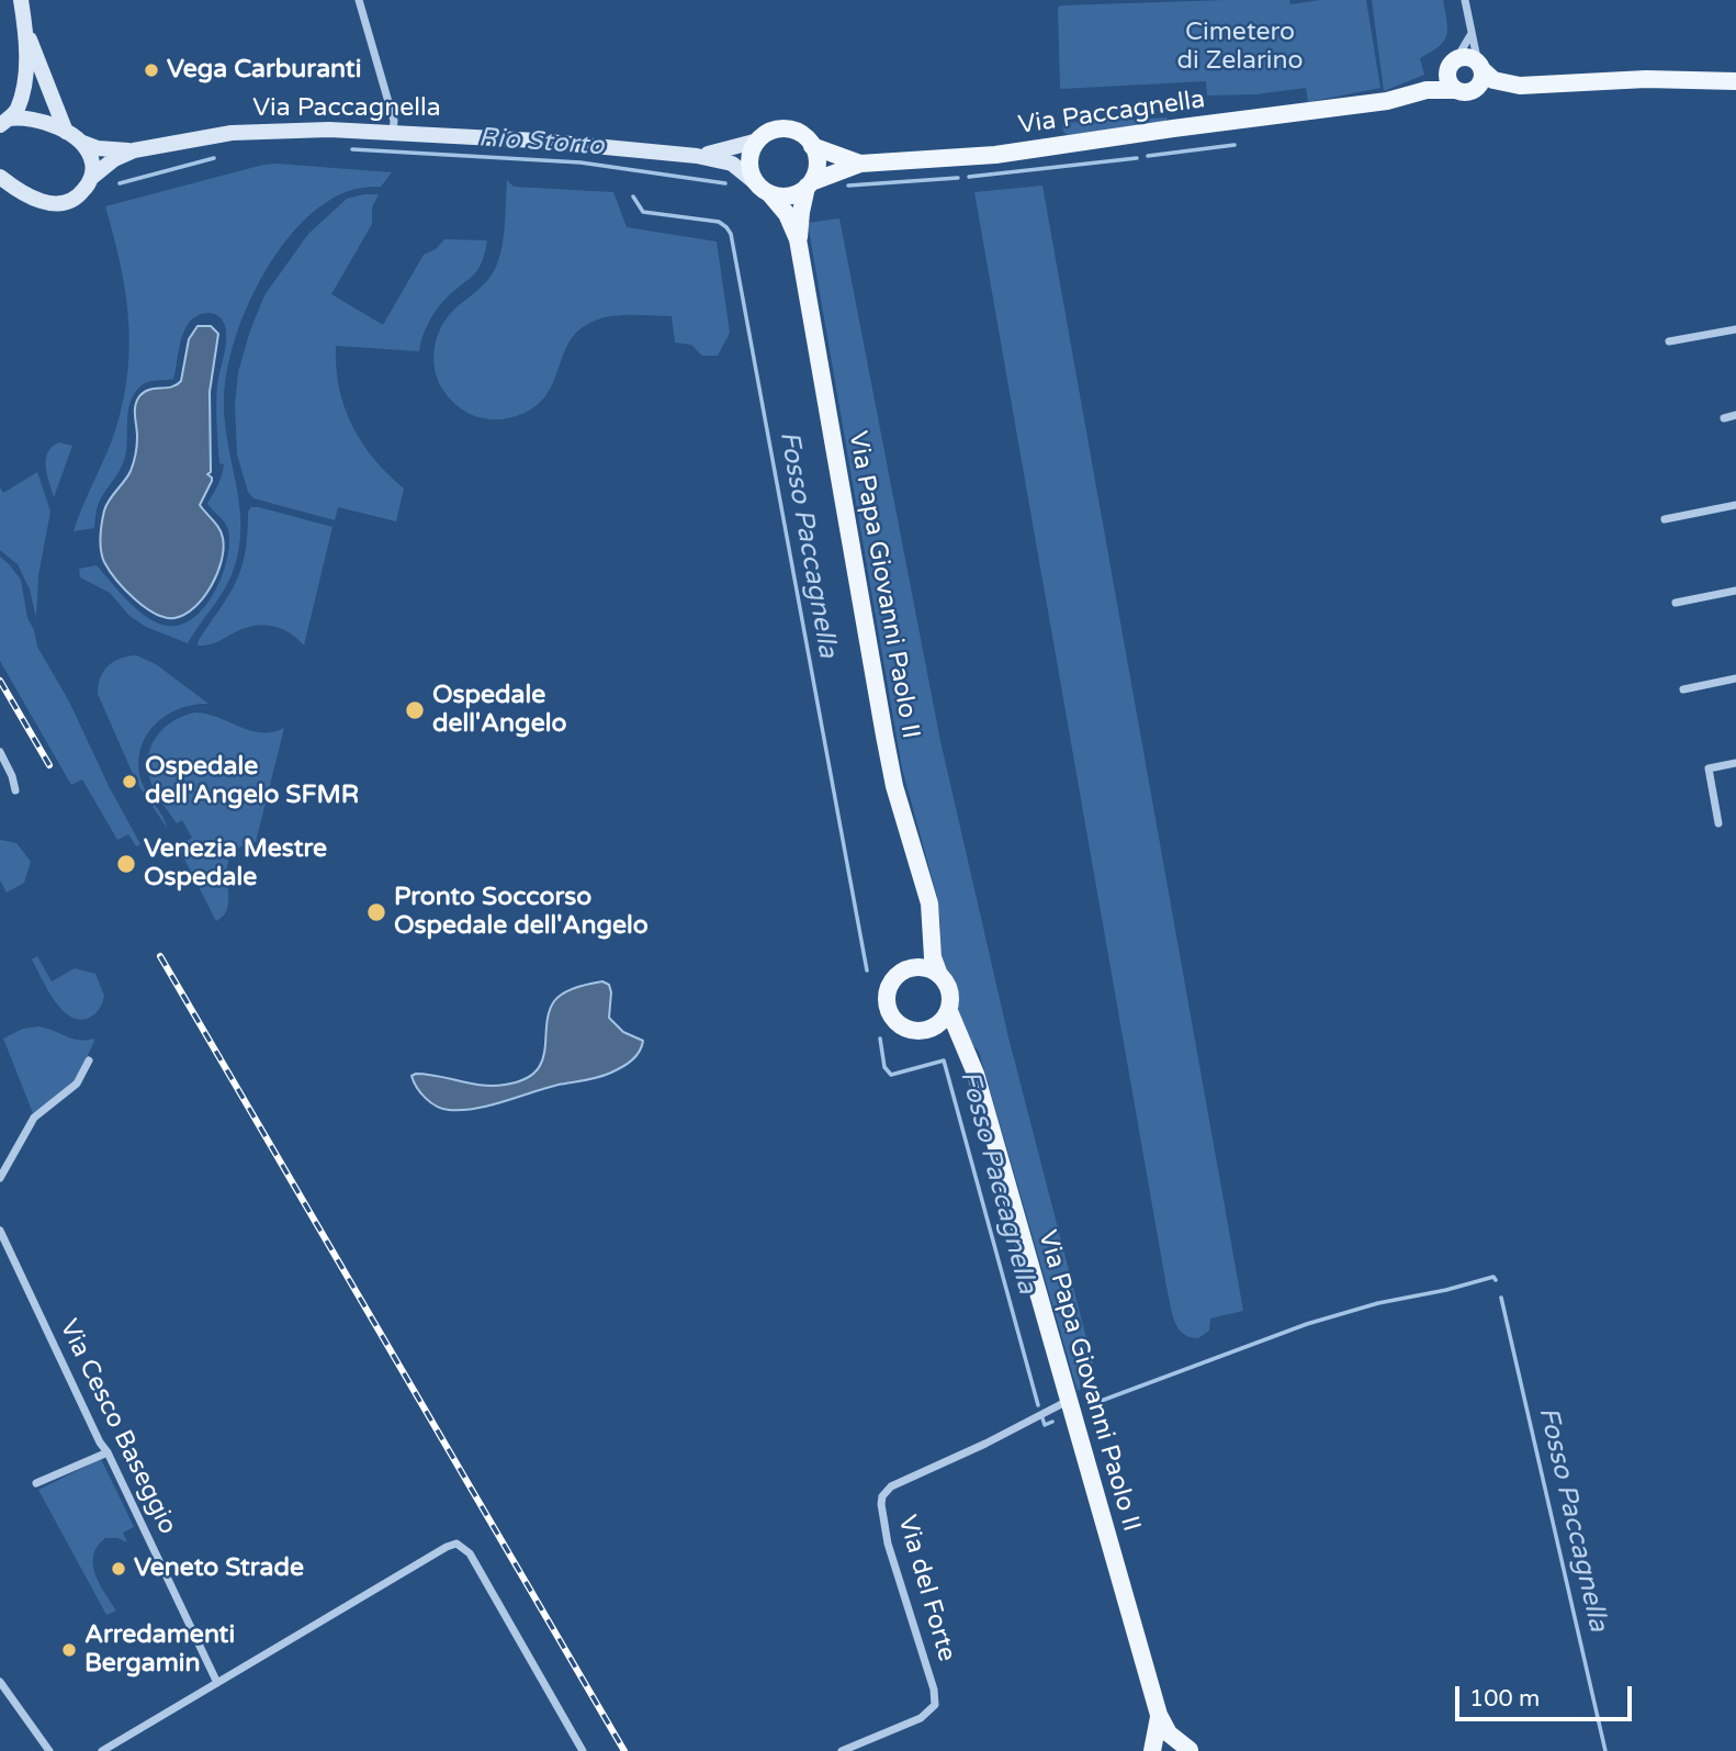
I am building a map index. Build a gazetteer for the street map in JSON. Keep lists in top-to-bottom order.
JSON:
{
  "streets": {
    "main road": ["Via Paccagnella", "Via Papa Giovanni Paolo II"],
    "street": ["Via Cesco Baseggio", "Via del Forte"]
  },
  "crossings": [
    ["Via Paccagnella", "Via Papa Giovanni Paolo II"],
    ["Via Papa Giovanni Paolo II", "Via del Forte"]
  ],
  "water": ["Rio Storto", "Fosso Paccagnella"],
  "parks": ["Cimetero di Zelarino"],
  "places": [
    "Vega Carburanti",
    "Ospedale dell'Angelo",
    "Ospedale dell'Angelo SFMR",
    "Venezia Mestre Ospedale",
    "Pronto Soccorso Ospedale dell'Angelo",
    "Veneto Strade",
    "Arredamenti Bergamin"
  ],
  "scale_bar": "100 m"
}
